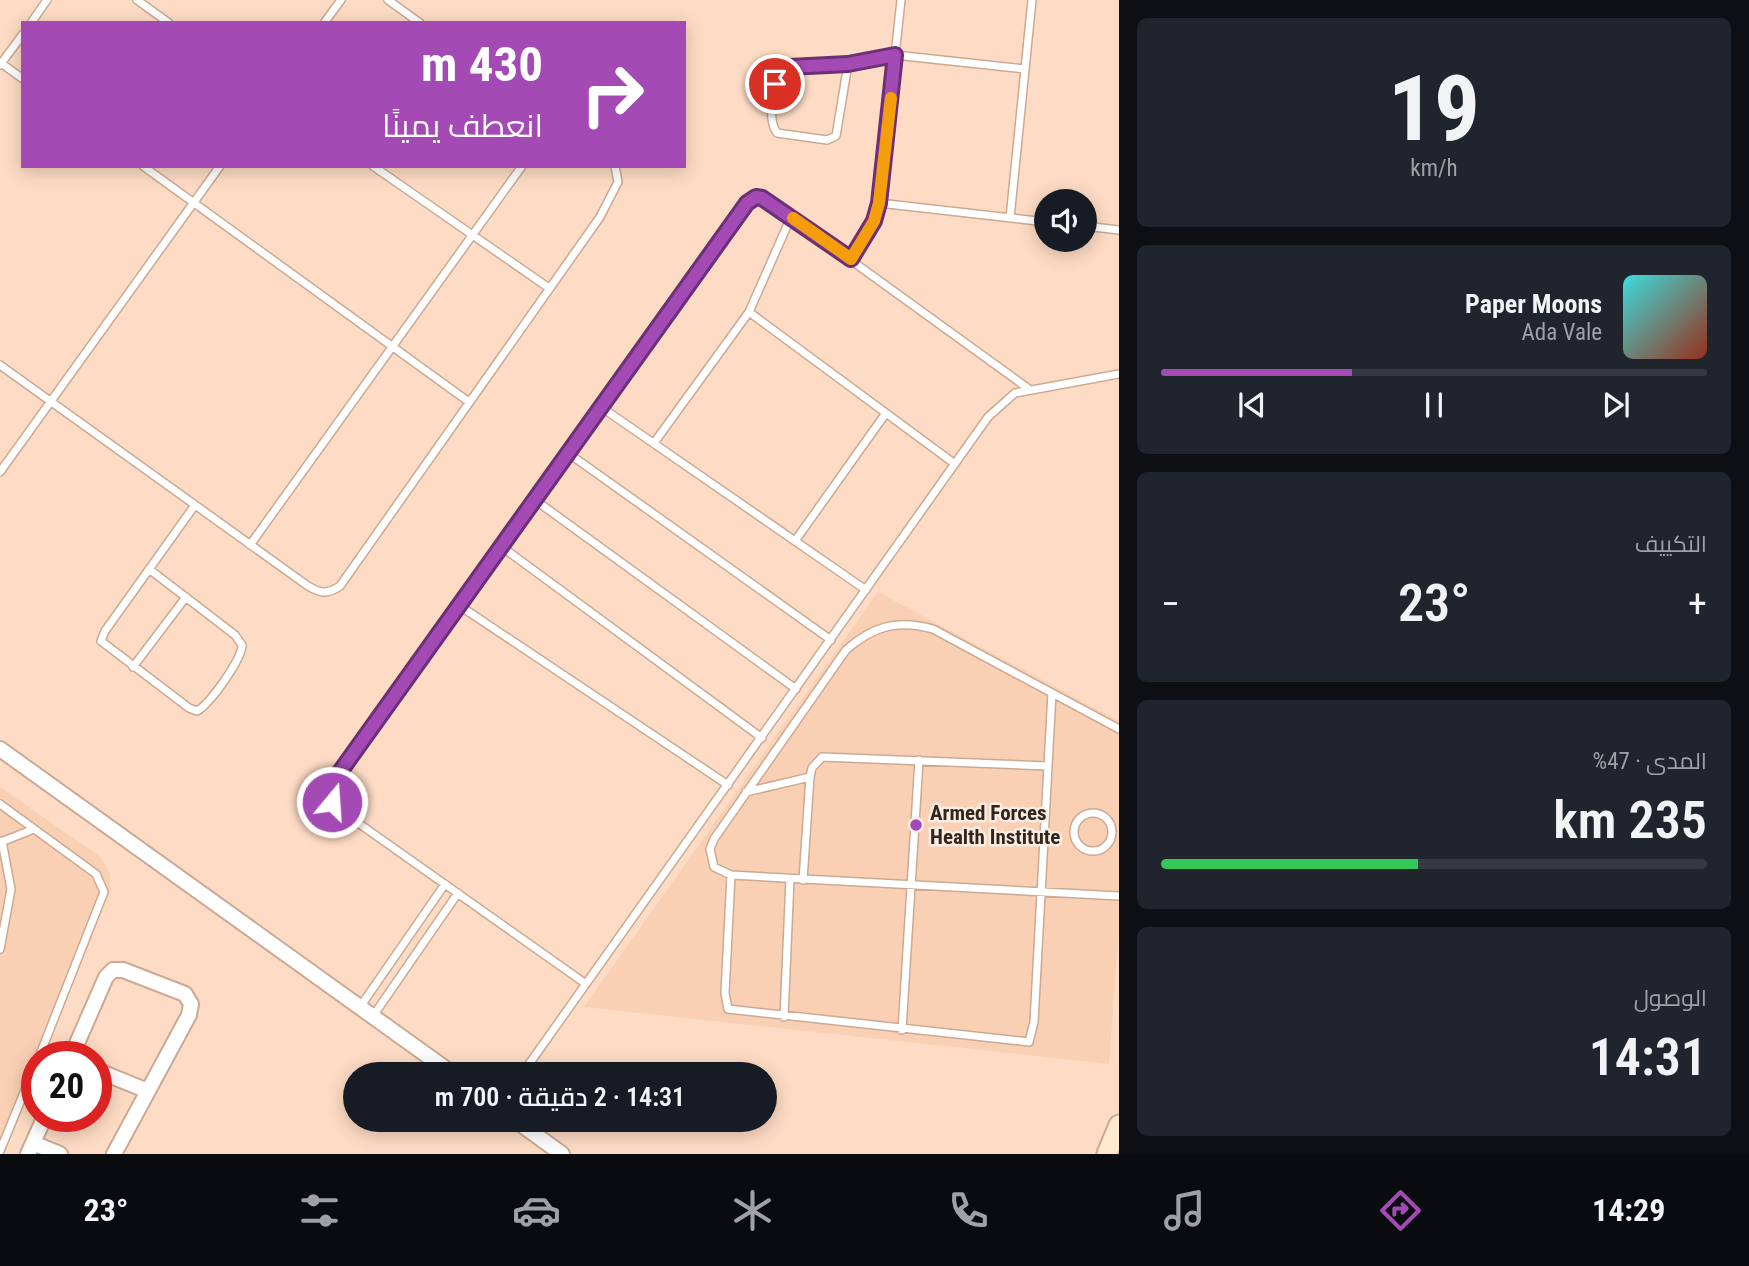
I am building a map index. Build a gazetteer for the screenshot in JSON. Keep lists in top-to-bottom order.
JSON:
{
  "places": ["Armed Forces Health Institute"],
  "page": {
    "tile": [
      ["19", "km/h"],
      "التكييف",
      ["المدى · 47%", "235 km"],
      ["الوصول", "14:31"]
    ],
    "turn": ["430 m", "انعطف يمينًا"],
    "song": ["Paper Moons", "Ada Vale"],
    "heat": ["−", "23°", "+"],
    "limit": "20",
    "trip": "14:31 · 2 دقيقة · 700 m",
    "tabs": ["14:29", "23°"]
  }
}
